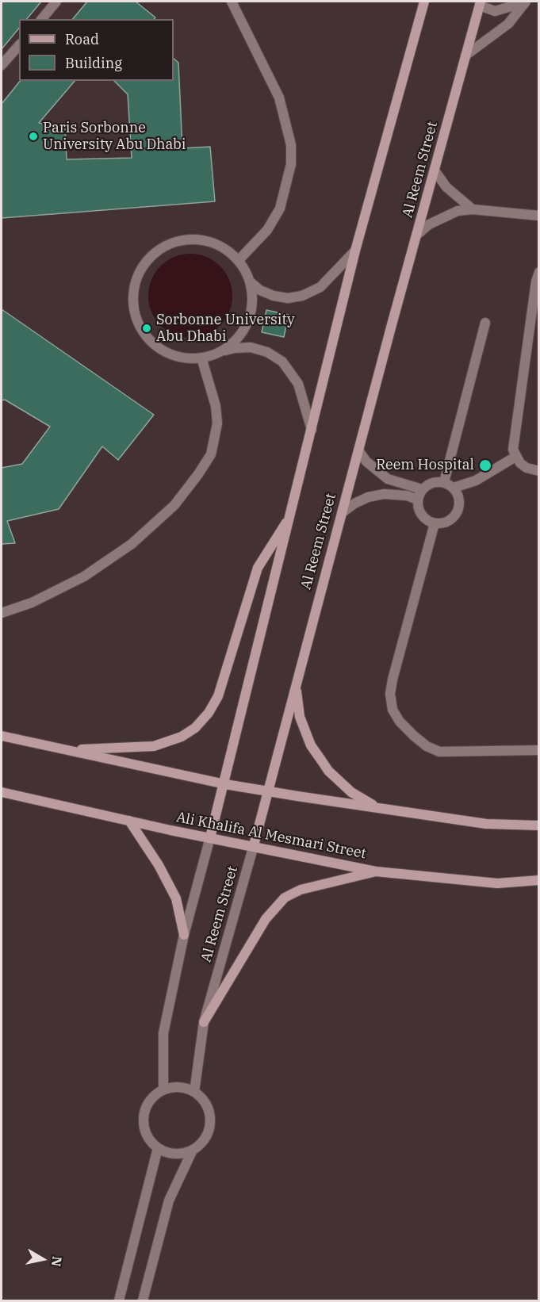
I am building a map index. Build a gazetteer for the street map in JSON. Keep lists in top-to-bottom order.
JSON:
{
  "streets": {
    "street": ["Al Reem Street", "Ali Khalifa Al Mesmari Street"]
  },
  "crossings": [
    ["Al Reem Street", "Ali Khalifa Al Mesmari Street"]
  ],
  "places": ["Paris Sorbonne University Abu Dhabi", "Sorbonne University Abu Dhabi", "Reem Hospital"],
  "legend": ["Road", "Building"],
  "north": "right"
}
